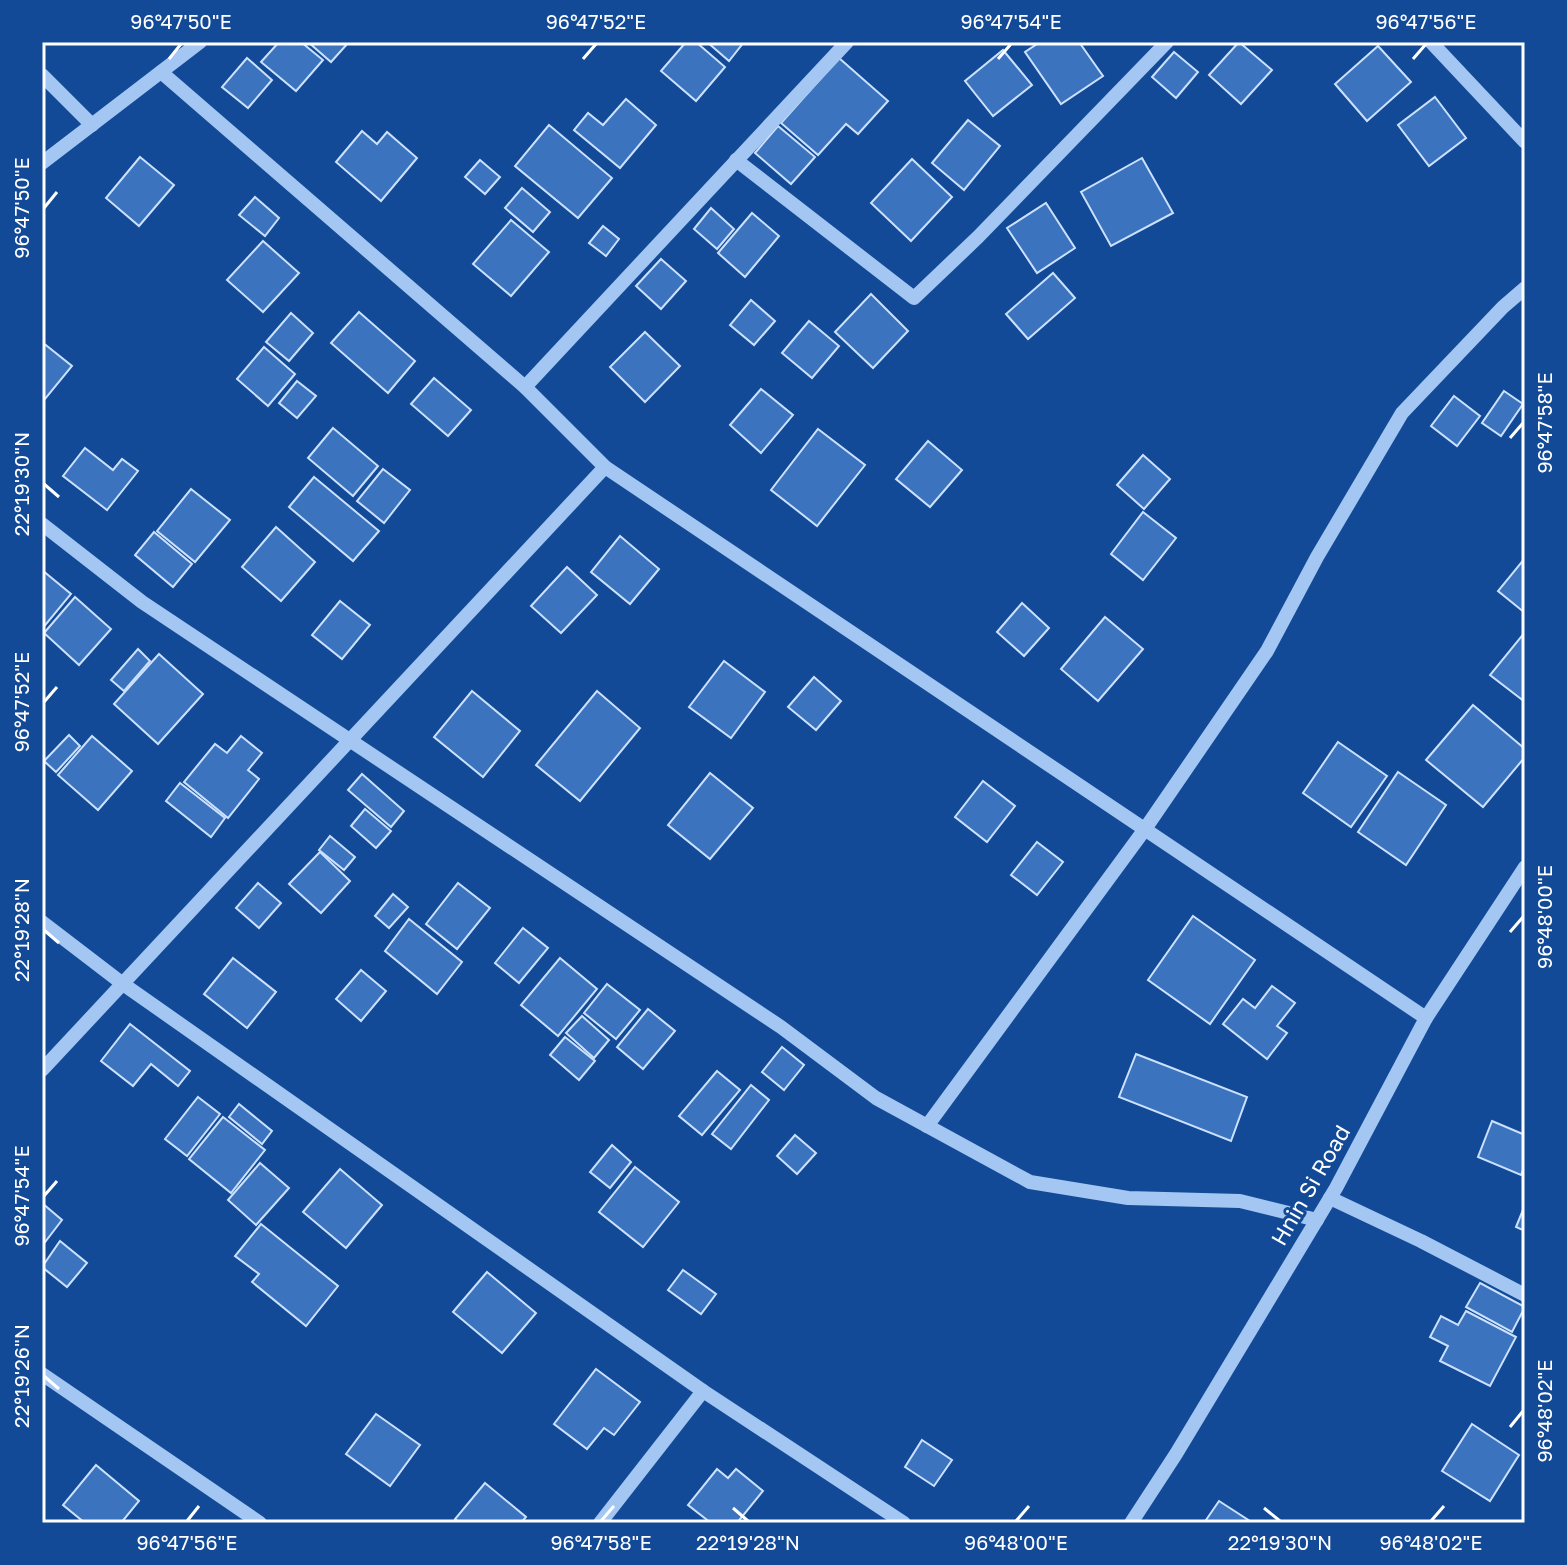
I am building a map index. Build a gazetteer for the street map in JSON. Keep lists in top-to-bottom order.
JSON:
{
  "streets": {
    "street": ["Hnin Si Road"]
  },
  "coordinates": [
    "96°47'50\"E",
    "96°47'52\"E",
    "96°47'54\"E",
    "96°47'56\"E",
    "96°47'58\"E",
    "22°19'30\"N",
    "96°48'00\"E",
    "22°19'28\"N",
    "22°19'26\"N",
    "96°48'02\"E"
  ]
}
